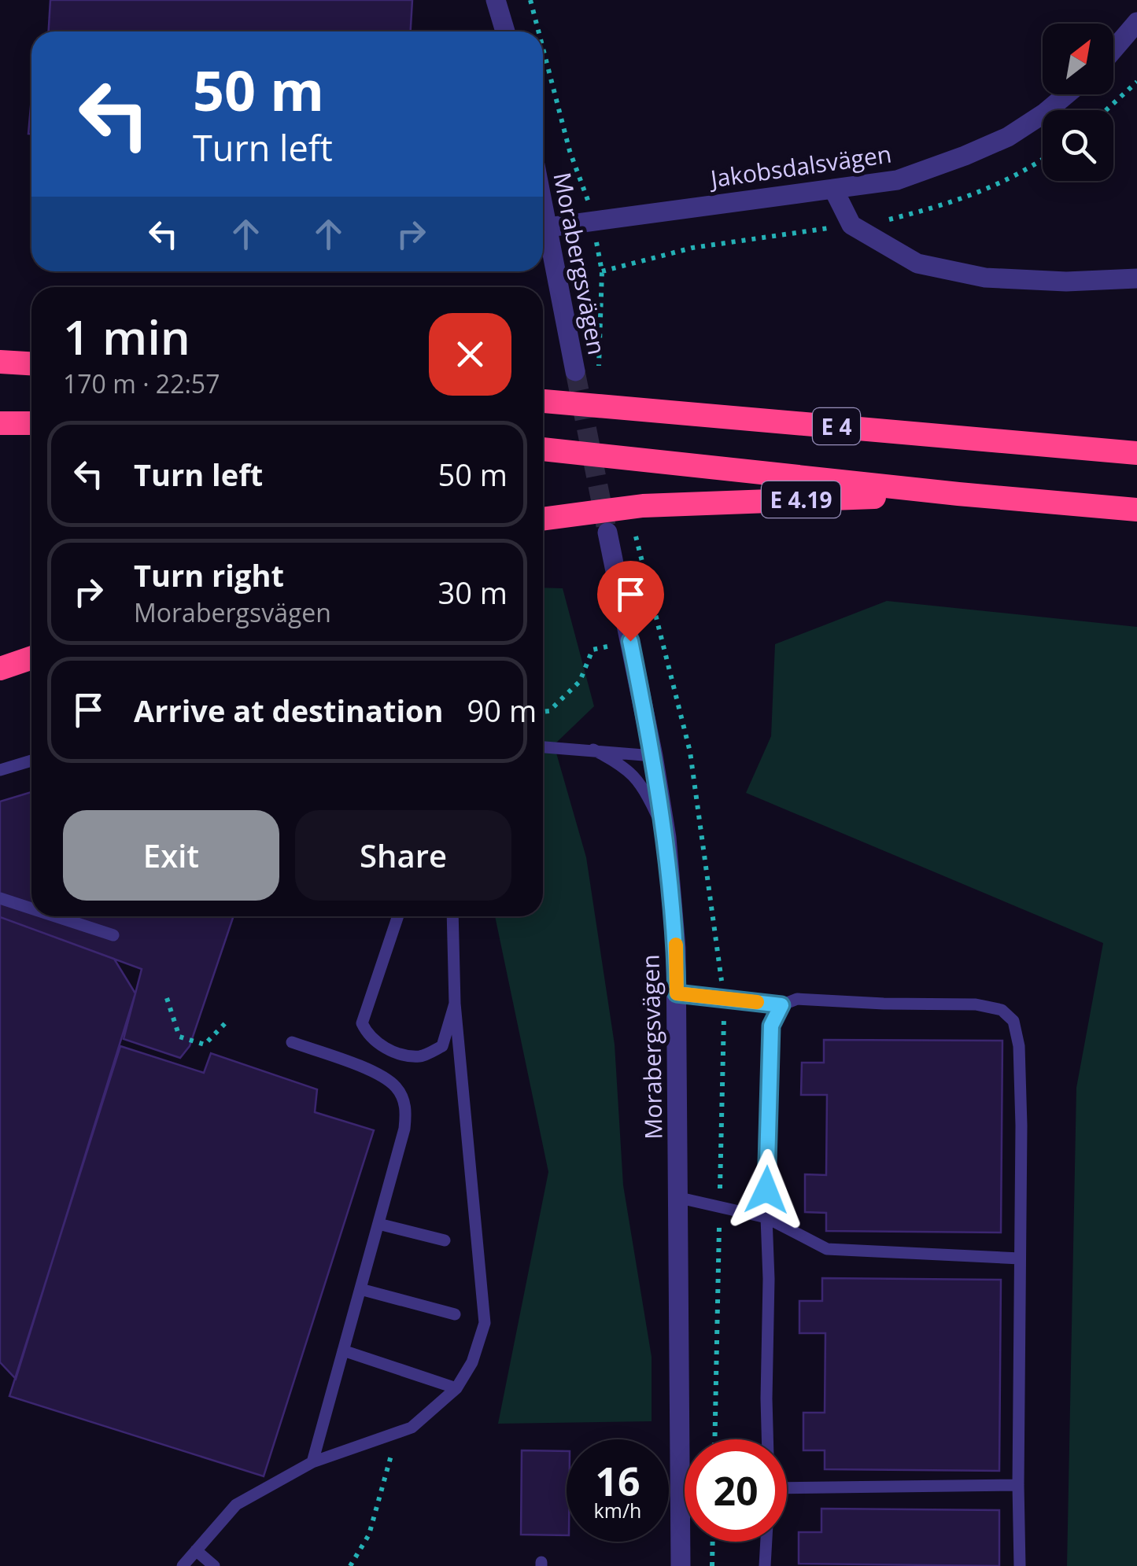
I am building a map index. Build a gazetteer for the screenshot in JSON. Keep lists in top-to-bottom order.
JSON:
{
  "streets": {
    "highway": ["E 4", "E 4.19"],
    "street": ["Jakobsdalsvägen", "Morabergsvägen"]
  },
  "crossings": [
    ["Jakobsdalsvägen", "Morabergsvägen"],
    ["E 4", "E 4.19"]
  ],
  "north": "top right",
  "page": {
    "turn": ["50 m", "Turn left"],
    "heading": ["1 min", "170 m · 22:57"],
    "list": [
      {
        "name": "Turn left",
        "value": "50 m"
      },
      {
        "name": "Turn right",
        "note": "Morabergsvägen",
        "value": "30 m"
      },
      {
        "name": "Arrive at destination",
        "value": "90 m"
      }
    ],
    "buttons": ["Exit", "Share"],
    "speed": "16 km/h",
    "limit": "20"
  }
}
